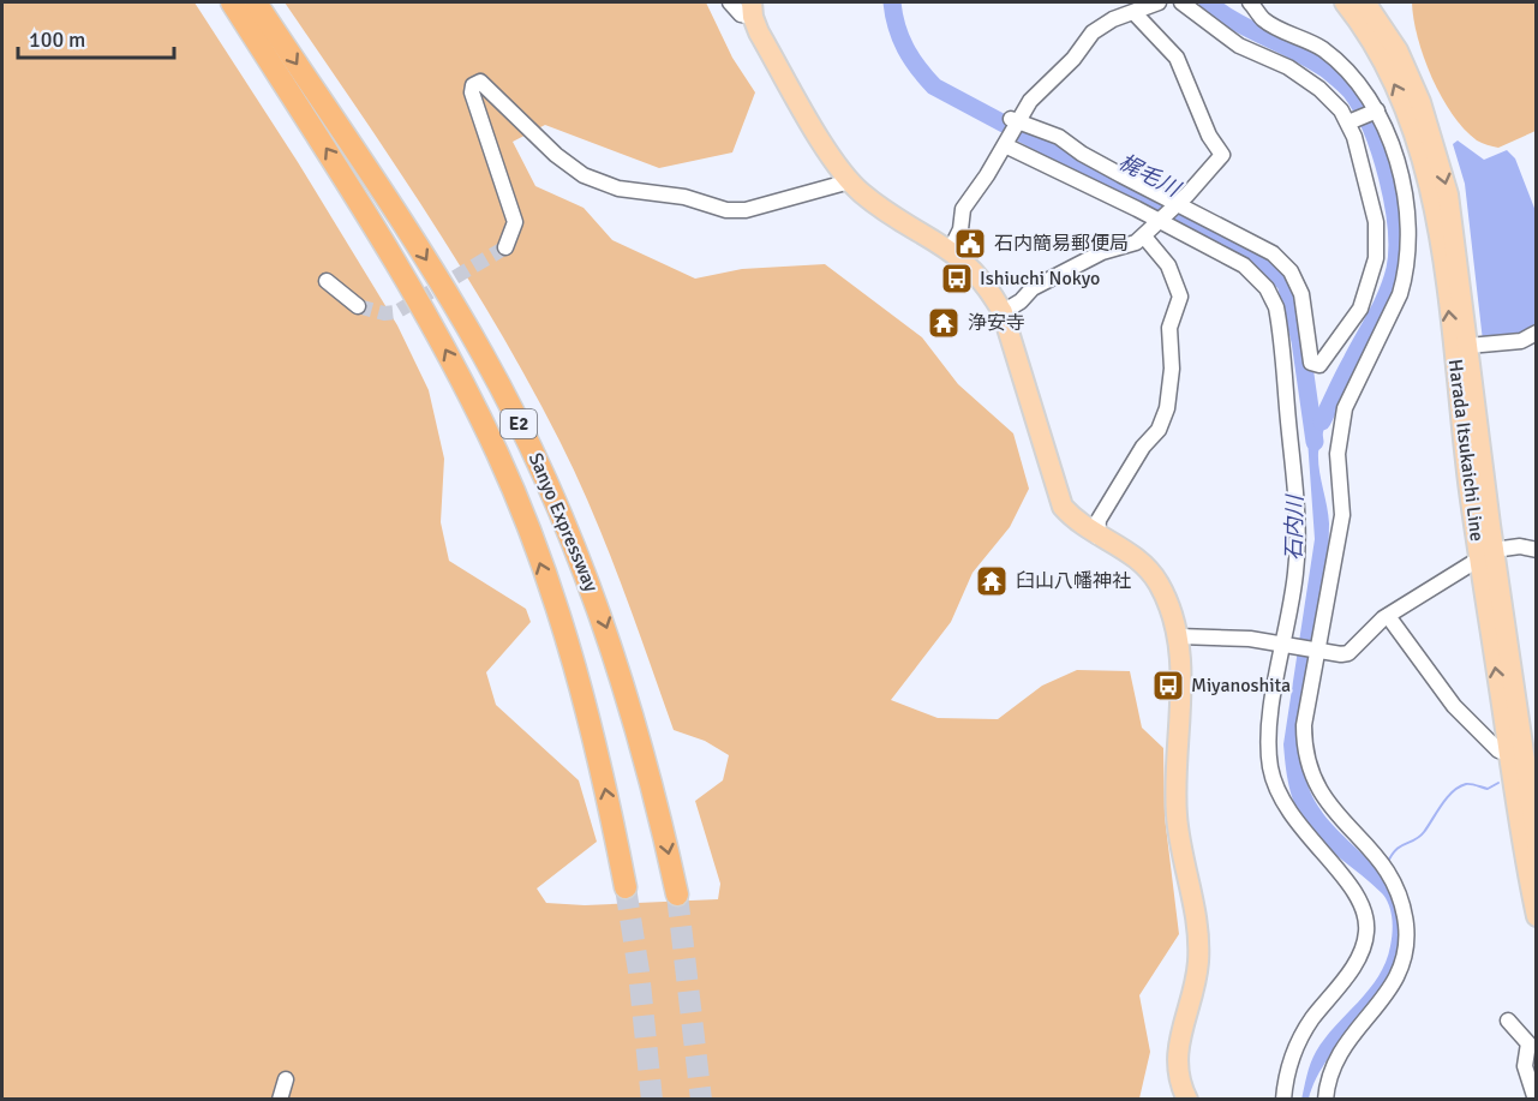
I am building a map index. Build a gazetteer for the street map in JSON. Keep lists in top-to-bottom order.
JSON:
{
  "streets": {
    "highway": ["E2", "Sanyo Expressway"],
    "main road": ["Harada Itsukaichi Line"]
  },
  "water": ["梶毛川", "石内川"],
  "places": {
    "public building": ["石内簡易郵便局"],
    "bus stop": ["Ishiuchi Nokyo", "Miyanoshita"],
    "temple": ["浄安寺", "臼山八幡神社"]
  },
  "scale_bar": "100 m"
}
